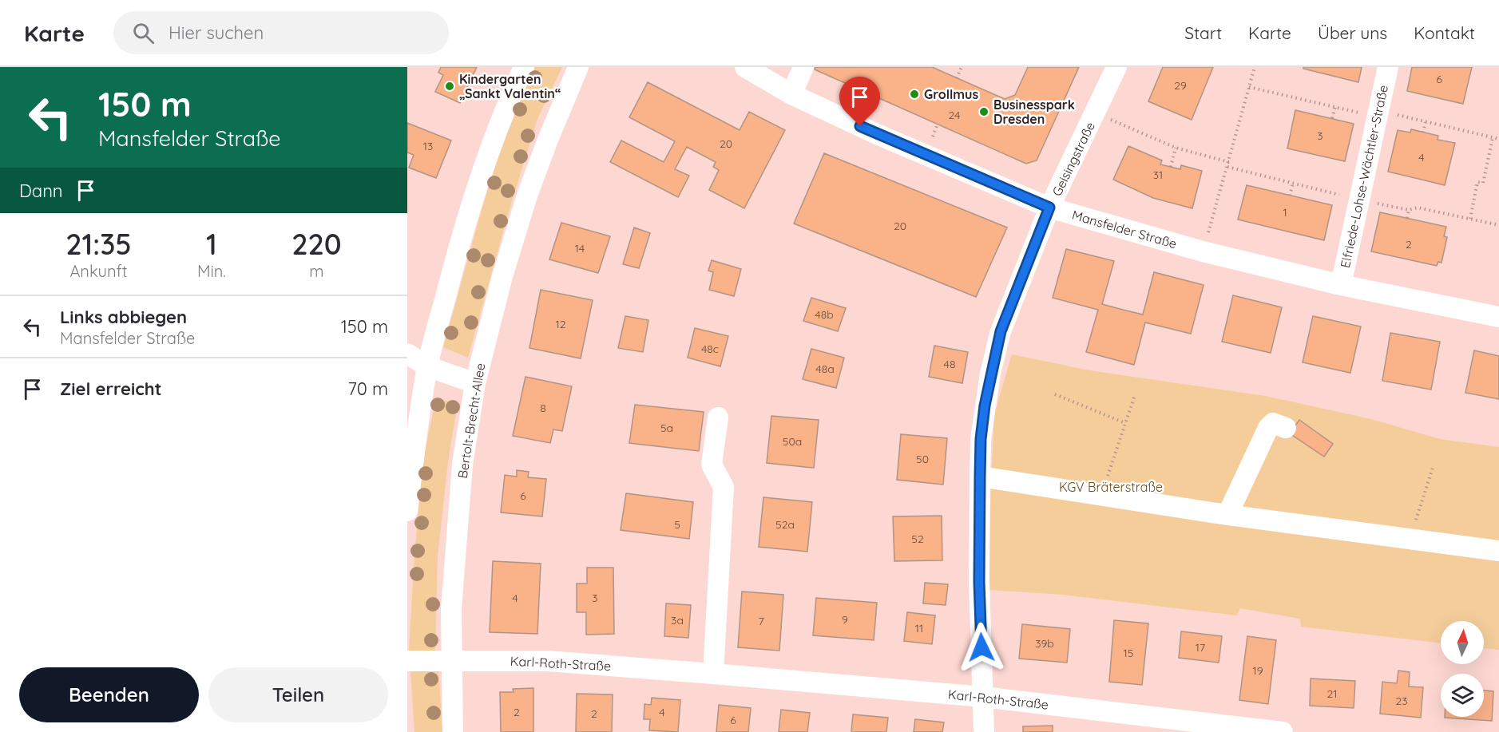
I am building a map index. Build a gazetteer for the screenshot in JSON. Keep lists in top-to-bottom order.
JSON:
{
  "streets": {
    "street": [
      "Geisingstraße",
      "Elfriede-Lohse-Wächtler-Straße",
      "Mansfelder Straße",
      "Bertolt-Brecht-Allee",
      "Karl-Roth-Straße"
    ]
  },
  "crossings": [
    ["Geisingstraße", "Mansfelder Straße"],
    ["Geisingstraße", "Karl-Roth-Straße"],
    ["Elfriede-Lohse-Wächtler-Straße", "Mansfelder Straße"],
    ["Bertolt-Brecht-Allee", "Karl-Roth-Straße"]
  ],
  "parks": ["KGV Bräterstraße"],
  "places": ["Kindergarten „Sankt Valentin“", "Grollmus", "Businesspark Dresden"],
  "house_numbers": [
    "6",
    "29",
    "24",
    "3",
    "20",
    "13",
    "4",
    "31",
    "1",
    "20",
    "2",
    "14",
    "48b",
    "12",
    "48c",
    "48",
    "48a",
    "8",
    "5a",
    "50a",
    "50",
    "6",
    "5",
    "52a",
    "52",
    "4",
    "3",
    "9",
    "3a",
    "7",
    "11",
    "39b",
    "17",
    "15",
    "19",
    "21",
    "23",
    "2",
    "4",
    "2",
    "6"
  ],
  "north": "top",
  "page": {
    "header": "Karte",
    "search": "Hier suchen",
    "nav": [
      "Start",
      "Karte",
      "Über uns",
      "Kontakt"
    ],
    "turn": ["150 m", "Mansfelder Straße"],
    "then": "Dann",
    "eta": [
      "21:35",
      "Ankunft",
      "1",
      "Min.",
      "220",
      "m"
    ],
    "list": [
      {
        "name": "Links abbiegen",
        "note": "Mansfelder Straße",
        "value": "150 m"
      },
      {
        "name": "Ziel erreicht",
        "value": "70 m"
      }
    ],
    "buttons": ["Beenden", "Teilen"]
  }
}
